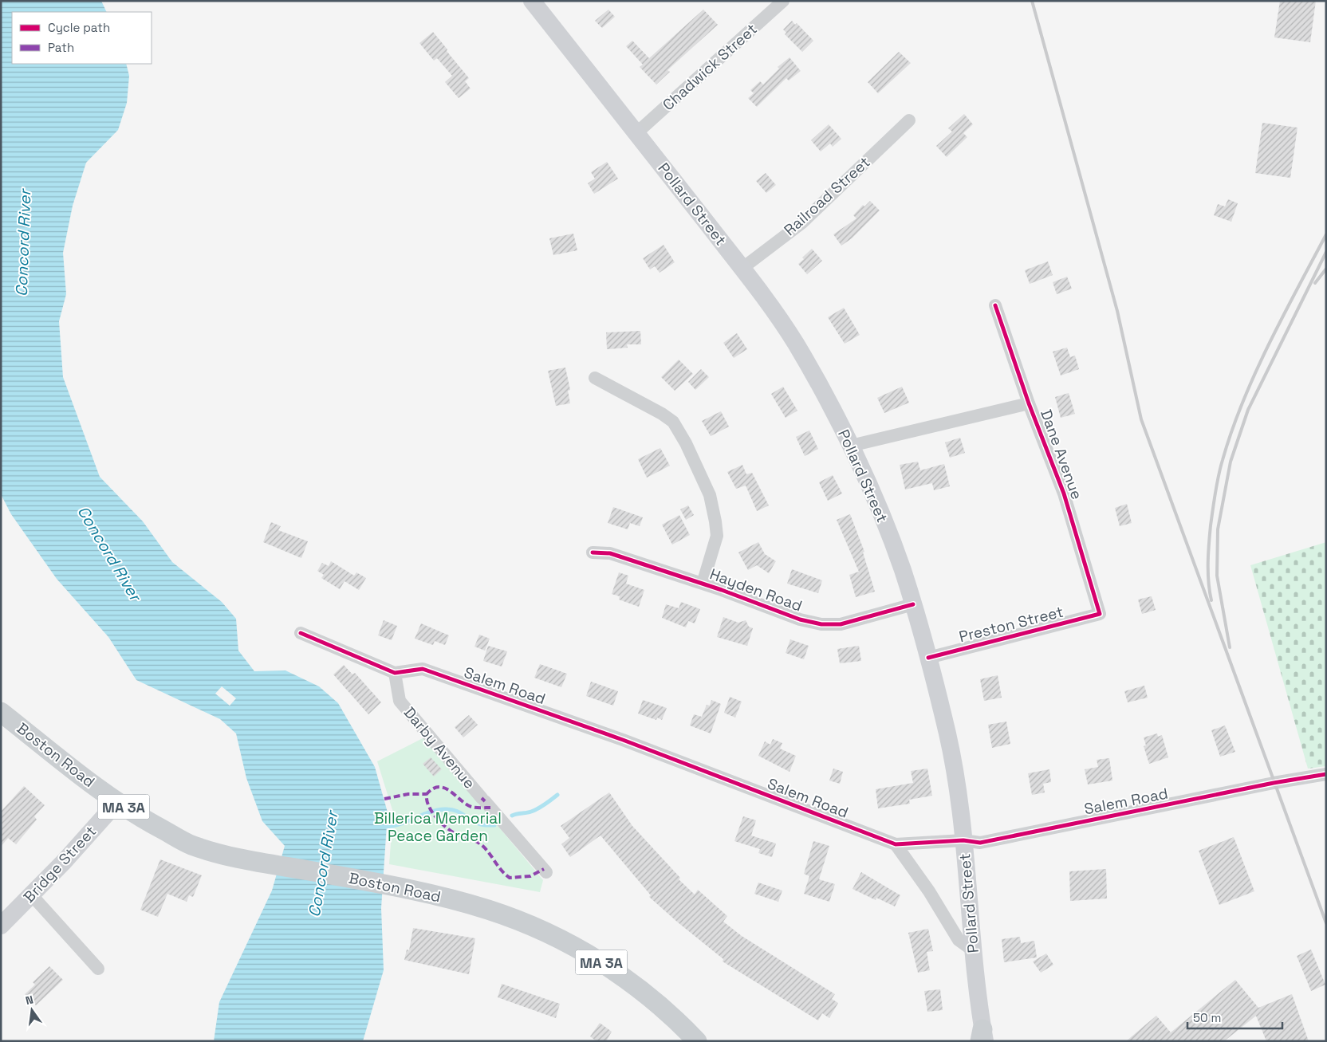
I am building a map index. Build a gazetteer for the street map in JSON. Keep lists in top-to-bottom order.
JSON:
{
  "streets": {
    "main road": [
      "Pollard Street",
      "Boston Road",
      "MA 3A",
      "Bridge Street"
    ],
    "street": [
      "Chadwick Street",
      "Railroad Street",
      "Dane Avenue",
      "Hayden Road",
      "Preston Street",
      "Salem Road",
      "Darby Avenue"
    ]
  },
  "crossings": [
    ["Chadwick Street", "Pollard Street"],
    ["Railroad Street", "Pollard Street"],
    ["Pollard Street", "Hayden Road"],
    ["Pollard Street", "Preston Street"],
    ["Pollard Street", "Salem Road"],
    ["Dane Avenue", "Preston Street"],
    ["Salem Road", "Darby Avenue"],
    ["Boston Road", "Bridge Street"]
  ],
  "water": ["Concord River"],
  "parks": ["Billerica Memorial Peace Garden"],
  "legend": ["Cycle path", "Path"],
  "scale_bar": "50 m",
  "north": "top"
}
